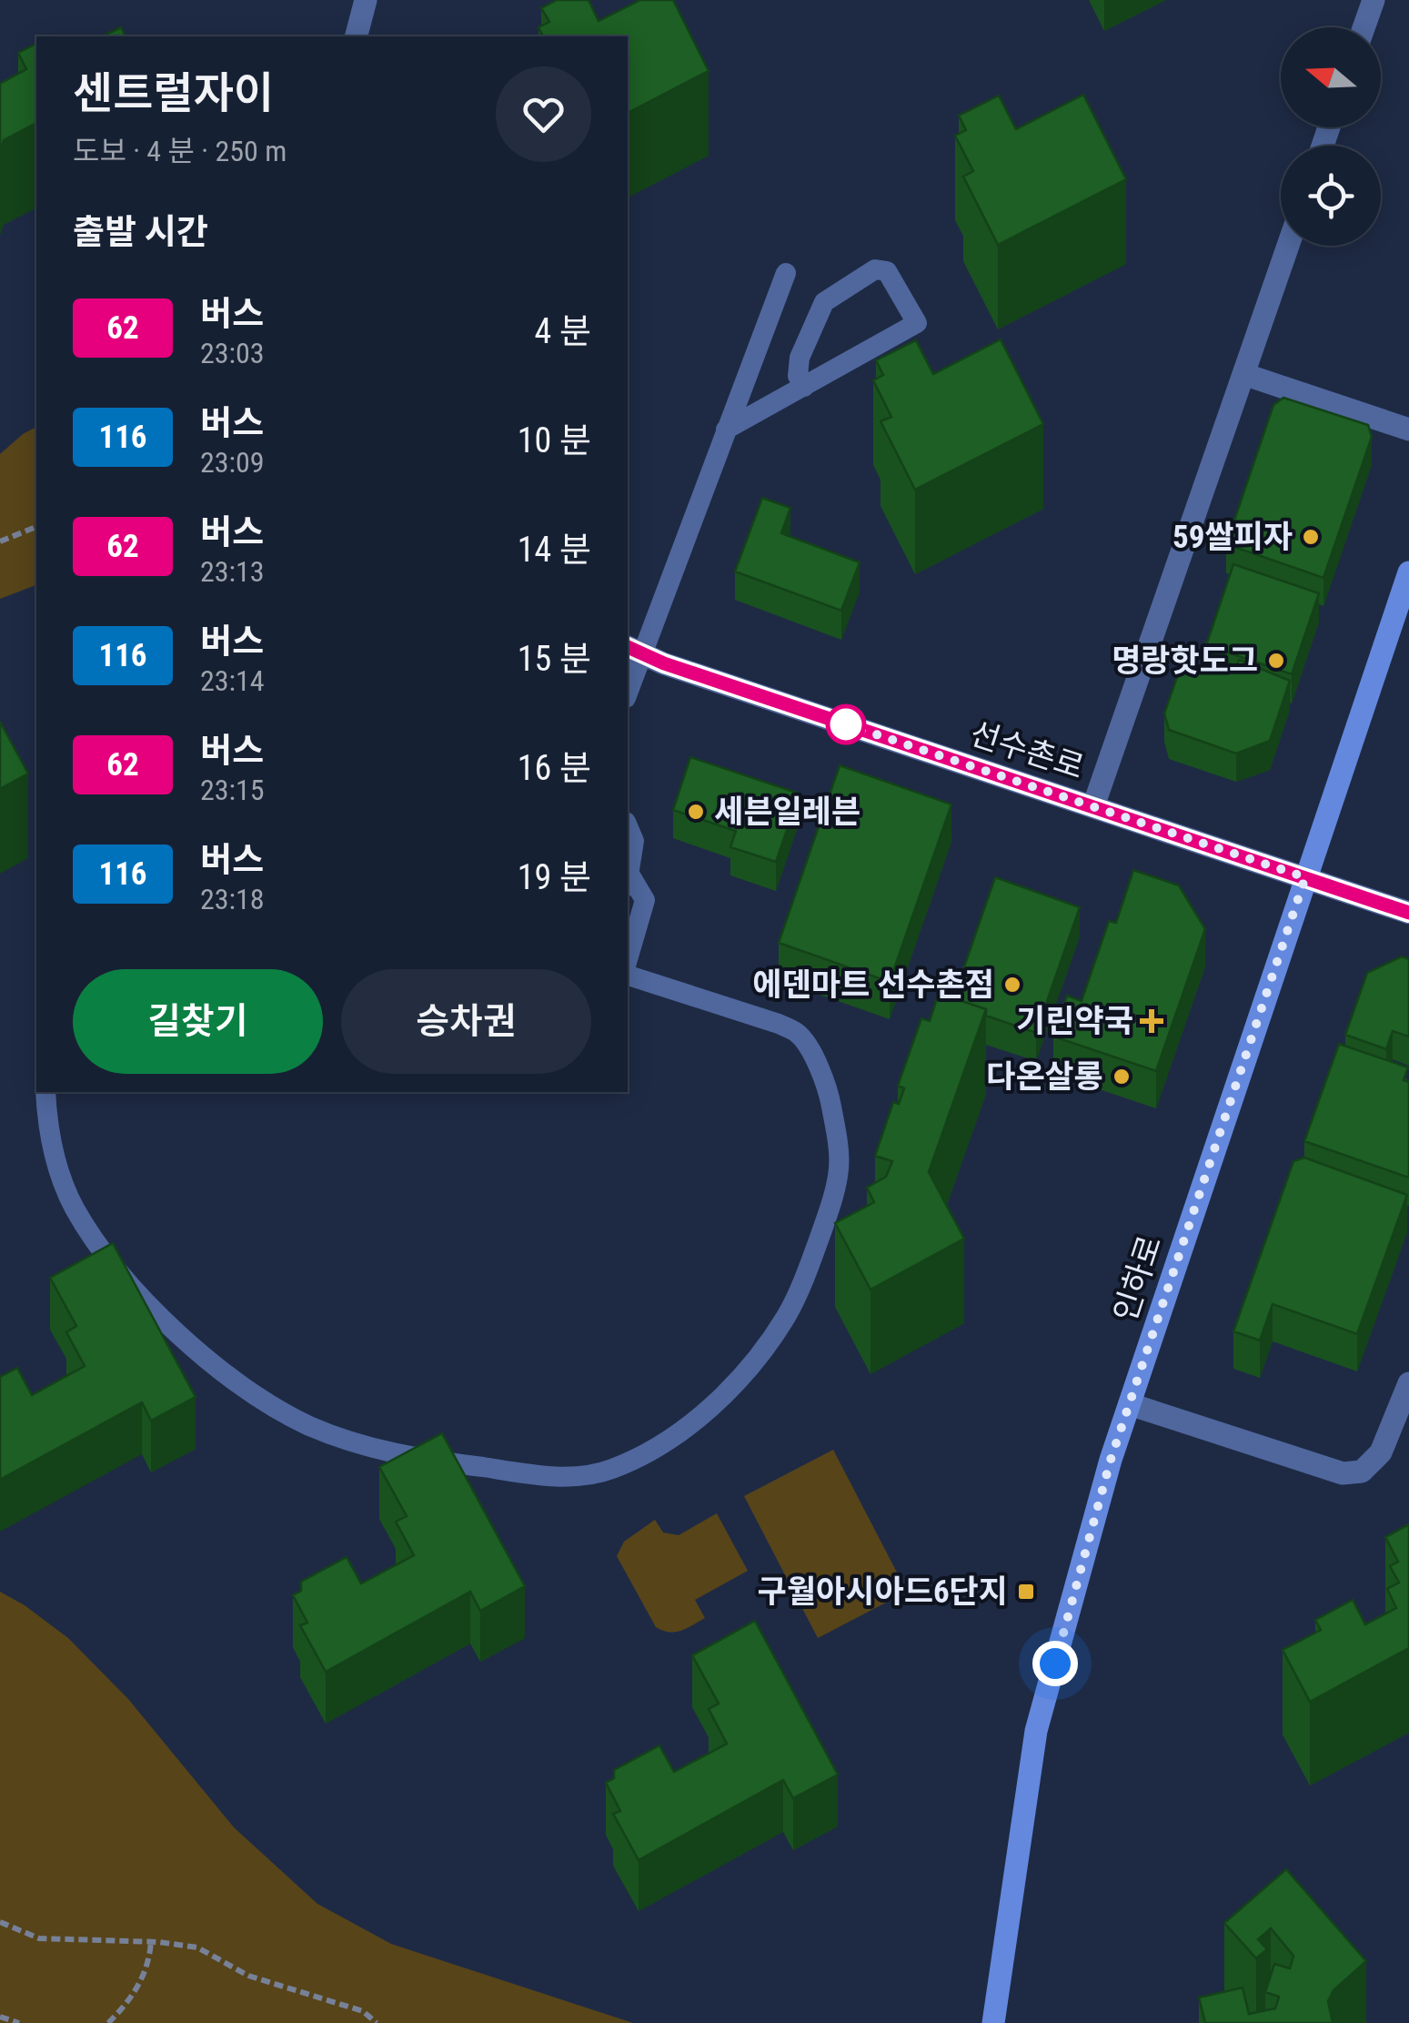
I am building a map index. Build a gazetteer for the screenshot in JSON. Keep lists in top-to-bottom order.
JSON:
{
  "streets": {
    "main road": ["인하로"],
    "street": ["선수촌로"]
  },
  "crossings": [
    ["선수촌로", "인하로"]
  ],
  "places": {
    "other": [
      "59쌀피자",
      "명랑핫도그",
      "세븐일레븐",
      "에덴마트 선수촌점",
      "다온살롱"
    ],
    "health": ["기린약국"],
    "transit": ["구월아시아드6단지"]
  },
  "lines": ["bus line 62"],
  "north": "left",
  "page": {
    "heading": [
      ["센트럴자이", "도보 · 4 분 · 250 m"],
      "출발 시간"
    ],
    "list": [
      {
        "mark": "62",
        "name": "버스",
        "note": "23:03",
        "value": "4 분"
      },
      {
        "mark": "116",
        "name": "버스",
        "note": "23:09",
        "value": "10 분"
      },
      {
        "mark": "62",
        "name": "버스",
        "note": "23:13",
        "value": "14 분"
      },
      {
        "mark": "116",
        "name": "버스",
        "note": "23:14",
        "value": "15 분"
      },
      {
        "mark": "62",
        "name": "버스",
        "note": "23:15",
        "value": "16 분"
      },
      {
        "mark": "116",
        "name": "버스",
        "note": "23:18",
        "value": "19 분"
      }
    ],
    "buttons": ["길찾기", "승차권"]
  }
}
